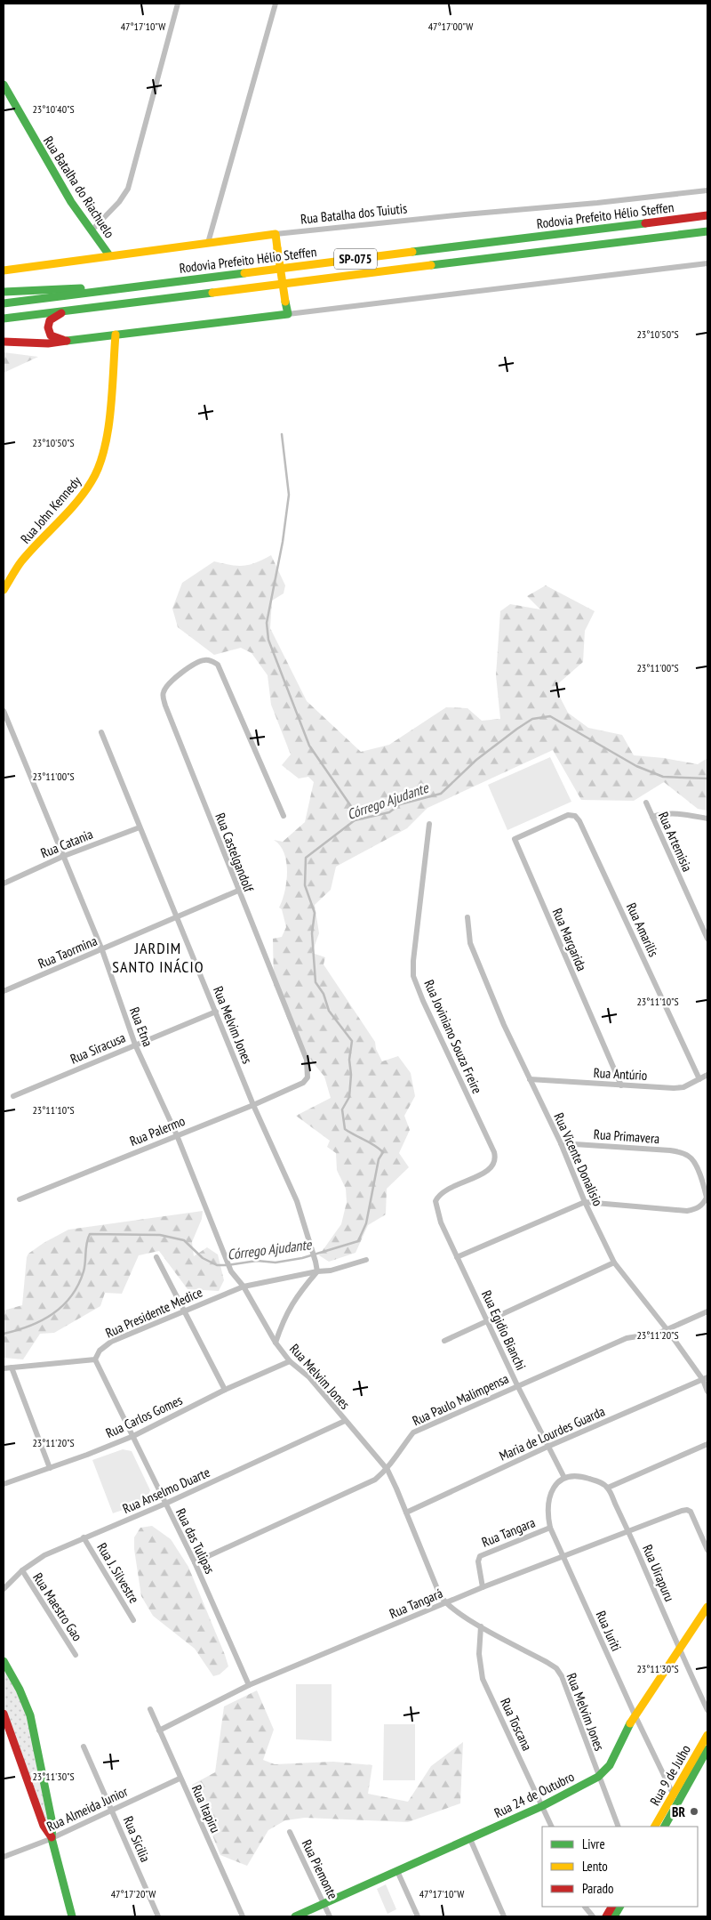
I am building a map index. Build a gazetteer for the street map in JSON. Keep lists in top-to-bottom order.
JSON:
{
  "streets": {
    "main road": [
      "Rua Batalha do Riachuelo",
      "Rua Batalha dos Tuiutis",
      "Rodovia Prefeito Hélio Steffen",
      "SP-075",
      "Rua John Kennedy",
      "Rua 9 de Julho",
      "Rua 24 de Outubro"
    ],
    "street": [
      "Rua Artemisia",
      "Rua Catania",
      "Rua Castelgandolf",
      "Rua Amarilis",
      "Rua Margarida",
      "Rua Taormina",
      "Rua Melvim Jones",
      "Rua Etna",
      "Rua Joviniano Souza Freire",
      "Rua Siracusa",
      "Rua Antúrio",
      "Rua Palermo",
      "Rua Primavera",
      "Rua Vicente Donalisio",
      "Rua Presidente Medice",
      "Rua Egidio Bianchi",
      "Rua Paulo Malimpensa",
      "Rua Carlos Gomes",
      "Maria de Lourdes Guarda",
      "Rua Anselmo Duarte",
      "Rua Tangara",
      "Rua das Tulipas",
      "Rua J. Silvestre",
      "Rua Uirapuru",
      "Rua Tangará",
      "Rua Maestro Gao",
      "Rua Juriti",
      "Rua Toscana",
      "Rua Almeida Junior",
      "Rua Itapiru",
      "Rua Sicilia",
      "Rua Piemonte"
    ]
  },
  "crossings": [
    ["Rua Batalha do Riachuelo", "Rua Batalha dos Tuiutis"],
    ["Rua Catania", "Rua Melvim Jones"],
    ["Rua Catania", "Rua Etna"],
    ["Rua Castelgandolf", "Rua Taormina"],
    ["Rua Castelgandolf", "Rua Palermo"],
    ["Rua Amarilis", "Rua Margarida"],
    ["Rua Amarilis", "Rua Antúrio"],
    ["Rua Margarida", "Rua Antúrio"],
    ["Rua Taormina", "Rua Melvim Jones"],
    ["Rua Taormina", "Rua Etna"],
    ["Rua Melvim Jones", "Rua Etna"],
    ["Rua Melvim Jones", "Rua Siracusa"],
    ["Rua Melvim Jones", "Rua Palermo"],
    ["Rua Melvim Jones", "Rua Presidente Medice"],
    ["Rua Melvim Jones", "Rua Paulo Malimpensa"],
    ["Rua Melvim Jones", "Rua Carlos Gomes"],
    ["Rua Melvim Jones", "Maria de Lourdes Guarda"],
    ["Rua Melvim Jones", "Rua Anselmo Duarte"],
    ["Rua Melvim Jones", "Rua Tangará"],
    ["Rua Melvim Jones", "Rua Toscana"],
    ["Rua Melvim Jones", "Rua 24 de Outubro"],
    ["Rua Etna", "Rua Siracusa"],
    ["Rua Etna", "Rua Palermo"],
    ["Rua Etna", "Rua Presidente Medice"],
    ["Rua Joviniano Souza Freire", "Rua Egidio Bianchi"],
    ["Rua Antúrio", "Rua Vicente Donalisio"],
    ["Rua Primavera", "Rua Vicente Donalisio"],
    ["Rua Vicente Donalisio", "Rua Paulo Malimpensa"],
    ["Rua Vicente Donalisio", "Maria de Lourdes Guarda"],
    ["Rua Presidente Medice", "Rua das Tulipas"],
    ["Rua Egidio Bianchi", "Rua Paulo Malimpensa"],
    ["Rua Egidio Bianchi", "Maria de Lourdes Guarda"],
    ["Rua Egidio Bianchi", "Rua Juriti"],
    ["Rua Paulo Malimpensa", "Rua das Tulipas"],
    ["Rua Carlos Gomes", "Rua das Tulipas"],
    ["Rua Anselmo Duarte", "Rua das Tulipas"],
    ["Rua Anselmo Duarte", "Rua J. Silvestre"],
    ["Rua Anselmo Duarte", "Rua Maestro Gao"],
    ["Rua Tangara", "Rua Tangará"],
    ["Rua Tangara", "Rua Juriti"],
    ["Rua das Tulipas", "Rua Tangará"],
    ["Rua Uirapuru", "Rua Tangará"],
    ["Rua Uirapuru", "Rua 24 de Outubro"],
    ["Rua Tangará", "Rua Juriti"],
    ["Rua Tangará", "Rua Itapiru"],
    ["Rua Juriti", "Rua 9 de Julho"],
    ["Rua Juriti", "Rua 24 de Outubro"],
    ["Rua Toscana", "Rua 24 de Outubro"],
    ["Rua 24 de Outubro", "Rua Piemonte"],
    ["Rua Almeida Junior", "Rua Itapiru"],
    ["Rua Almeida Junior", "Rua Sicilia"]
  ],
  "districts": ["JARDIM SANTO INÁCIO"],
  "water": ["Córrego Ajudante"],
  "places": ["BR"],
  "legend": ["Livre", "Lento", "Parado"],
  "coordinates": [
    "47°17'10\"W",
    "47°17'00\"W",
    "23°10'40\"S",
    "23°10'50\"S",
    "23°11'00\"S",
    "23°11'10\"S",
    "23°11'20\"S",
    "23°11'30\"S",
    "47°17'20\"W"
  ]
}
